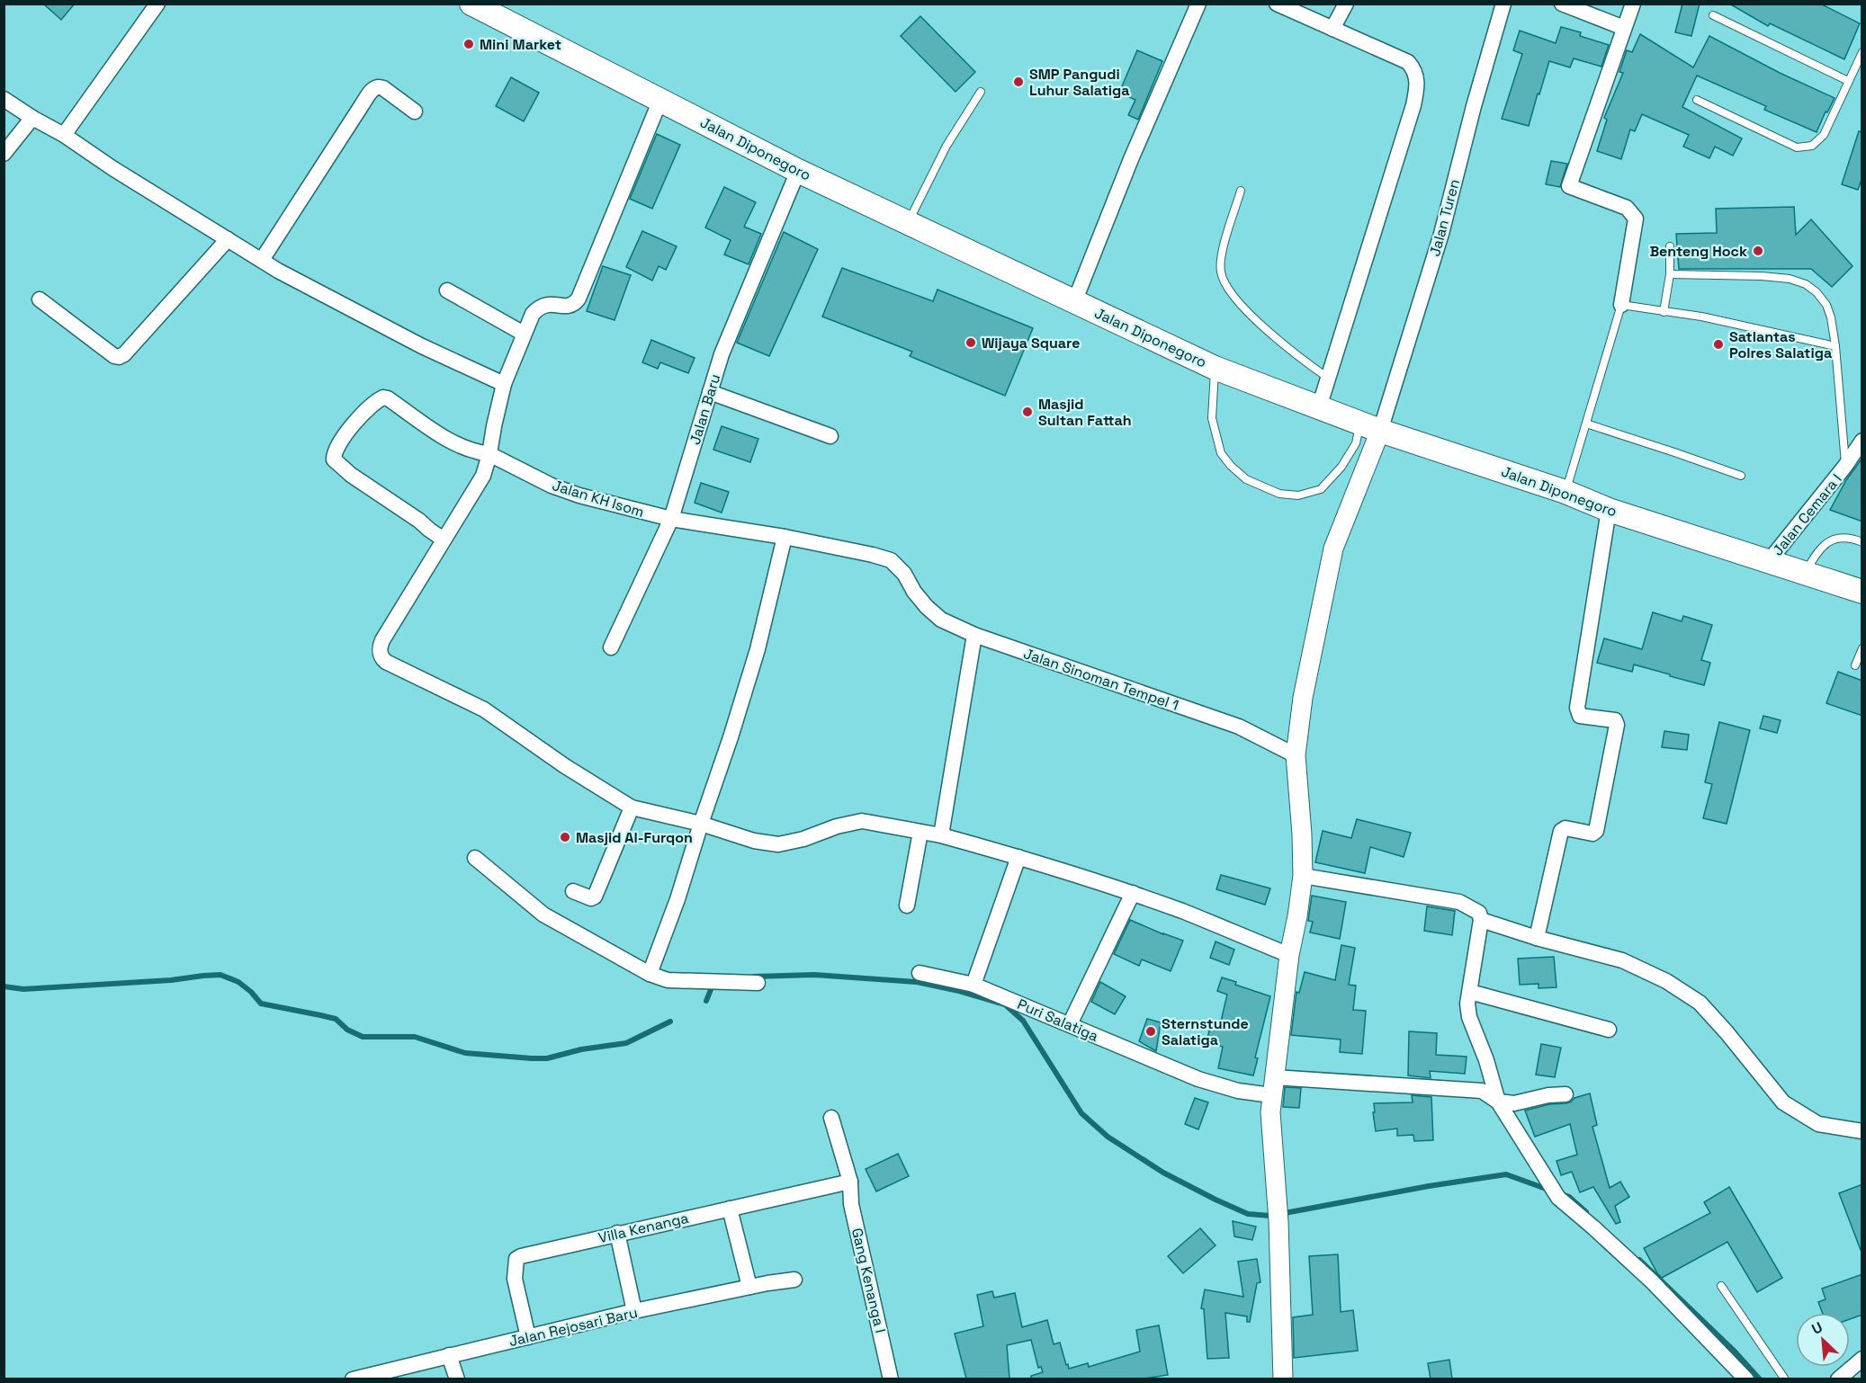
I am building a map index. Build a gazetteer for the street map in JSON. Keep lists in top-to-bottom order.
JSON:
{
  "streets": {
    "main road": ["Jalan Diponegoro"],
    "street": [
      "Jalan Turen",
      "Jalan Baru",
      "Jalan KH Isom",
      "Jalan Cemara I",
      "Jalan Sinoman Tempel 1",
      "Puri Salatiga",
      "Villa Kenanga",
      "Gang Kenanga I",
      "Jalan Rejosari Baru"
    ]
  },
  "crossings": [
    ["Jalan Diponegoro", "Jalan Turen"],
    ["Jalan Diponegoro", "Jalan Baru"],
    ["Jalan Diponegoro", "Jalan Cemara I"],
    ["Jalan Baru", "Jalan KH Isom"],
    ["Jalan KH Isom", "Jalan Sinoman Tempel 1"],
    ["Villa Kenanga", "Gang Kenanga I"],
    ["Villa Kenanga", "Jalan Rejosari Baru"]
  ],
  "places": [
    "Mini Market",
    "SMP Pangudi Luhur Salatiga",
    "Benteng Hock",
    "Wijaya Square",
    "Satlantas Polres Salatiga",
    "Masjid Sultan Fattah",
    "Masjid Al-Furqon",
    "Sternstunde Salatiga"
  ],
  "north": "top left"
}
